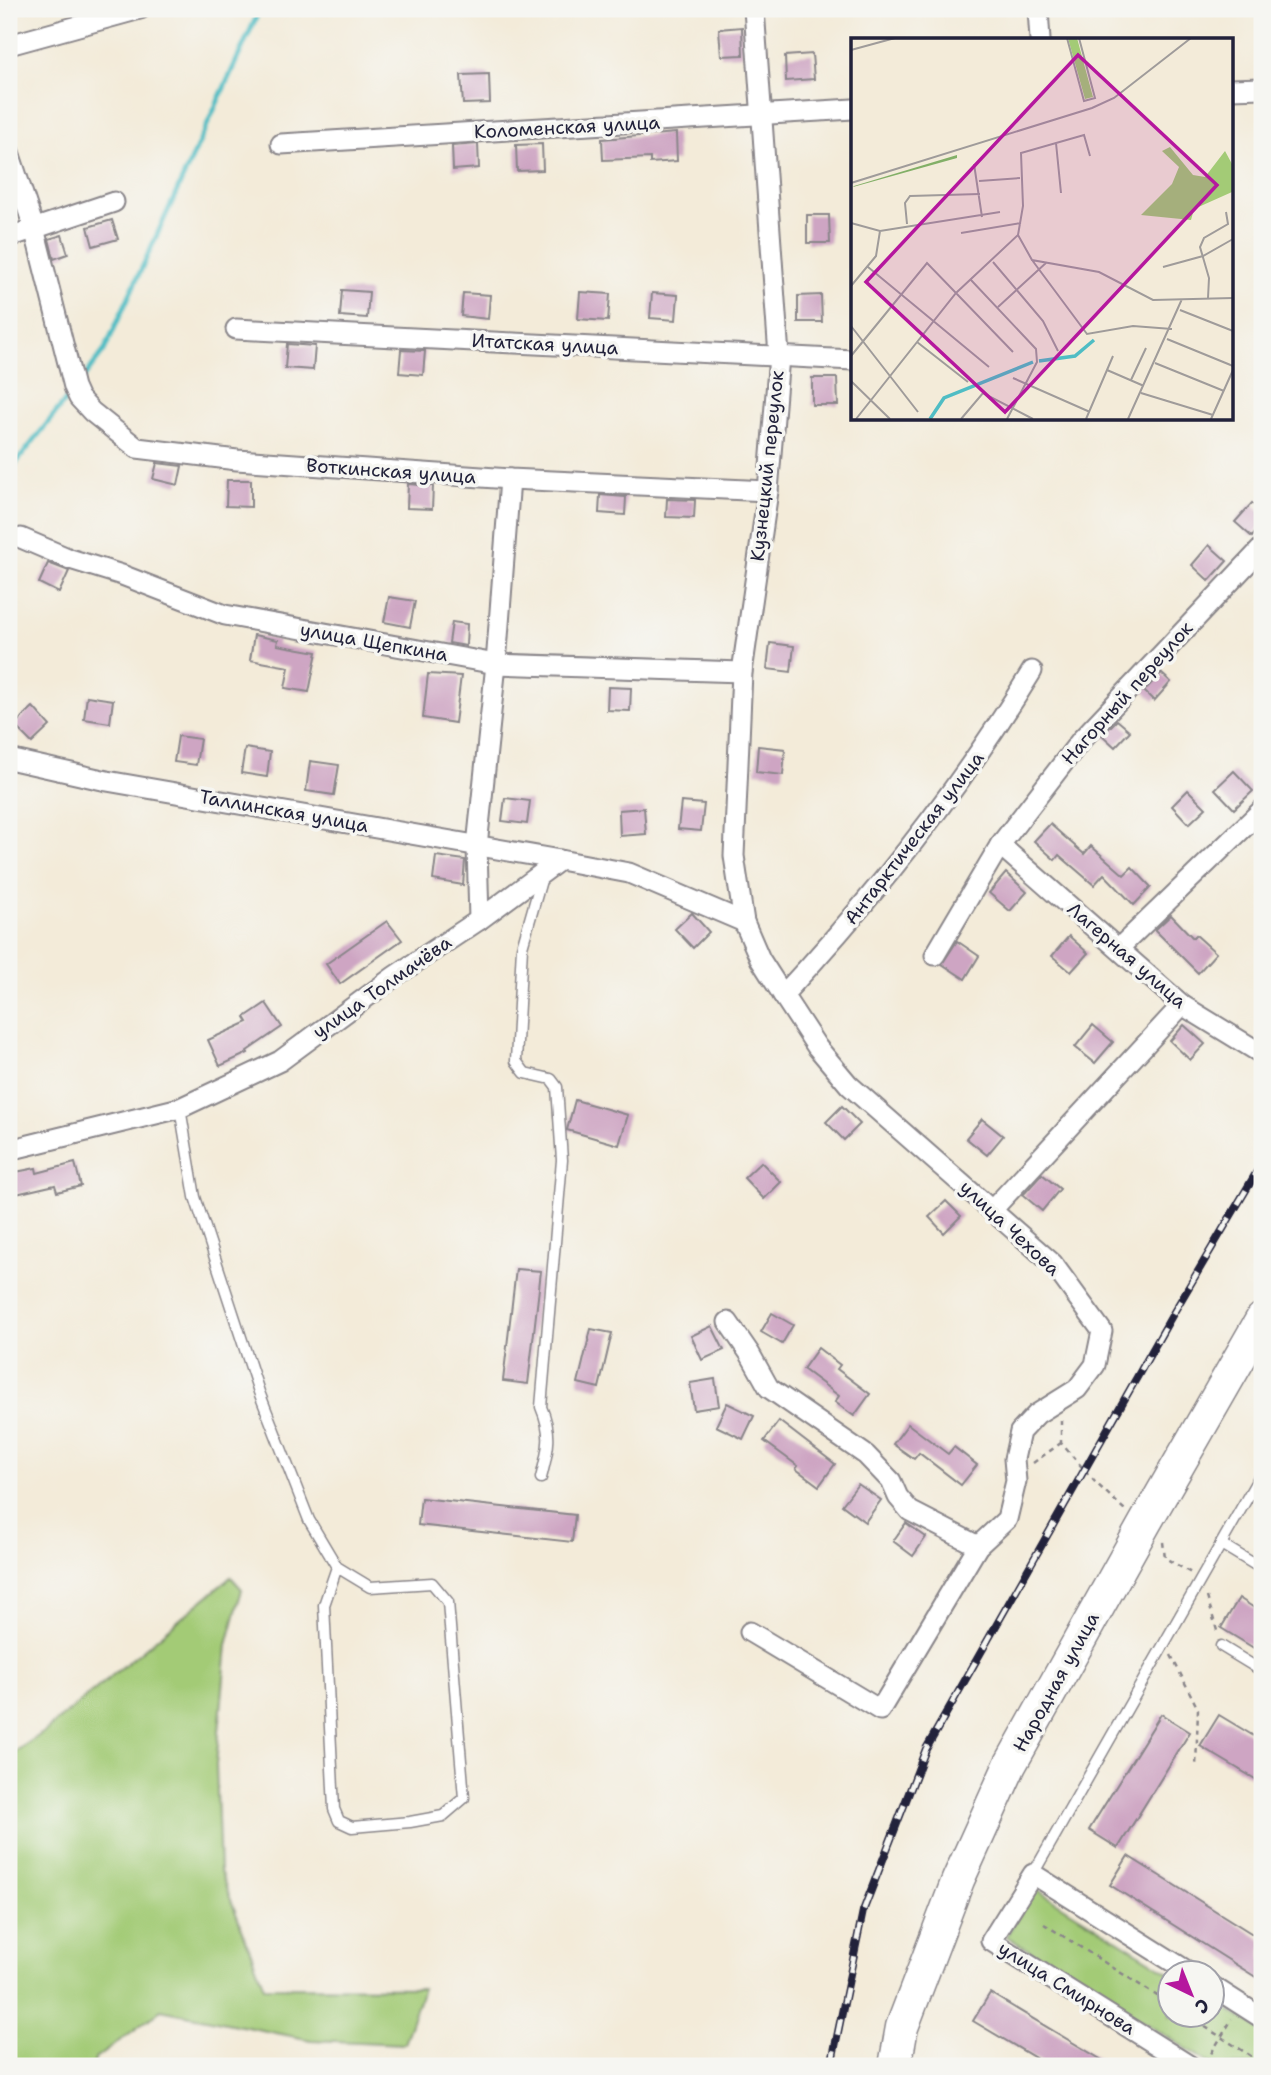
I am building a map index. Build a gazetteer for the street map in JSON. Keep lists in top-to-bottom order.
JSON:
{
  "streets": {
    "main road": ["Народная улица"],
    "street": [
      "Коломенская улица",
      "Итатская улица",
      "Кузнецкий переулок",
      "Воткинская улица",
      "улица Щепкина",
      "Нагорный переулок",
      "Таллинская улица",
      "Антарктическая улица",
      "Лагерная улица",
      "улица Толмачёва",
      "улица Чехова",
      "улица Смирнова"
    ]
  },
  "crossings": [
    ["Коломенская улица", "Кузнецкий переулок"],
    ["Итатская улица", "Кузнецкий переулок"],
    ["Кузнецкий переулок", "Воткинская улица"],
    ["Кузнецкий переулок", "улица Щепкина"],
    ["Кузнецкий переулок", "улица Чехова"],
    ["Нагорный переулок", "Лагерная улица"],
    ["Таллинская улица", "улица Толмачёва"],
    ["Антарктическая улица", "улица Чехова"]
  ],
  "north": "bottom right"
}
